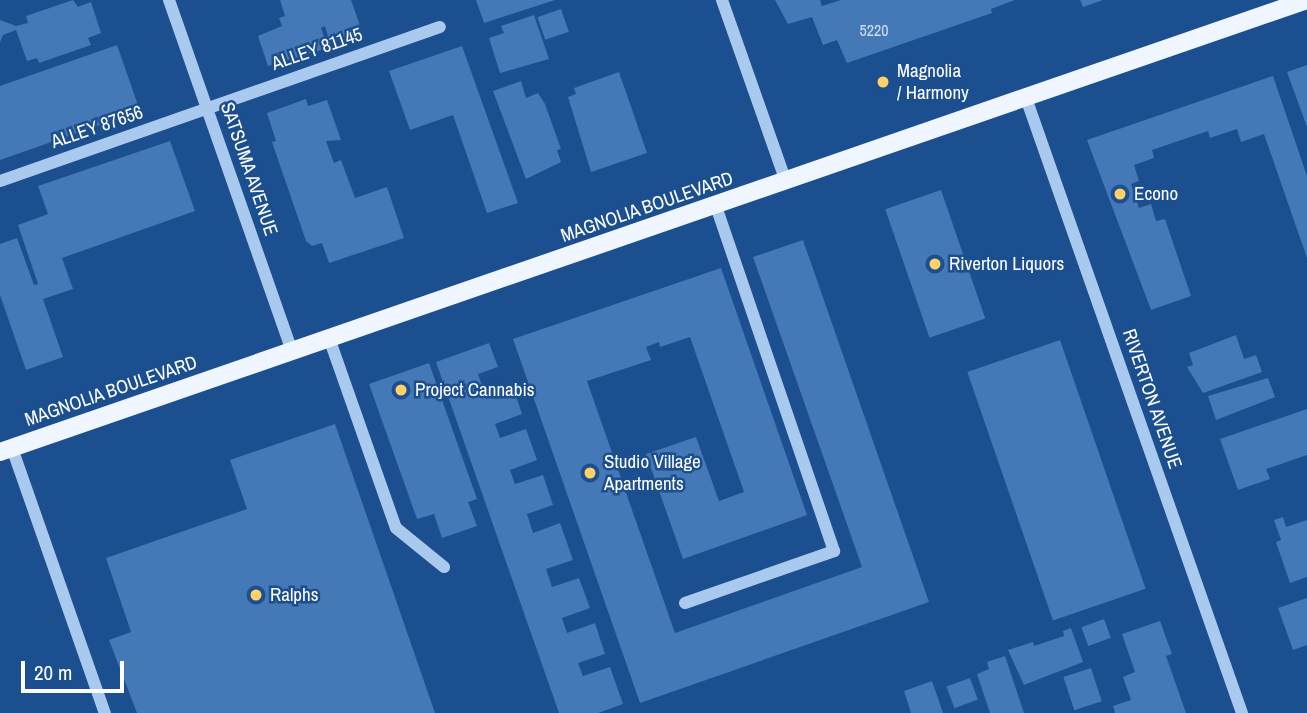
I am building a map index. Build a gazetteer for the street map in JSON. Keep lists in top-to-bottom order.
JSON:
{
  "streets": {
    "main road": ["MAGNOLIA BOULEVARD"],
    "street": [
      "ALLEY 81145",
      "ALLEY 87656",
      "SATSUMA AVENUE",
      "RIVERTON AVENUE"
    ]
  },
  "crossings": [
    ["ALLEY 81145", "ALLEY 87656"],
    ["ALLEY 81145", "SATSUMA AVENUE"],
    ["ALLEY 87656", "SATSUMA AVENUE"],
    ["SATSUMA AVENUE", "MAGNOLIA BOULEVARD"],
    ["MAGNOLIA BOULEVARD", "RIVERTON AVENUE"]
  ],
  "places": [
    "Magnolia / Harmony",
    "Econo",
    "Riverton Liquors",
    "Project Cannabis",
    "Studio Village Apartments",
    "Ralphs"
  ],
  "house_numbers": ["5220"],
  "scale_bar": "20 m"
}
